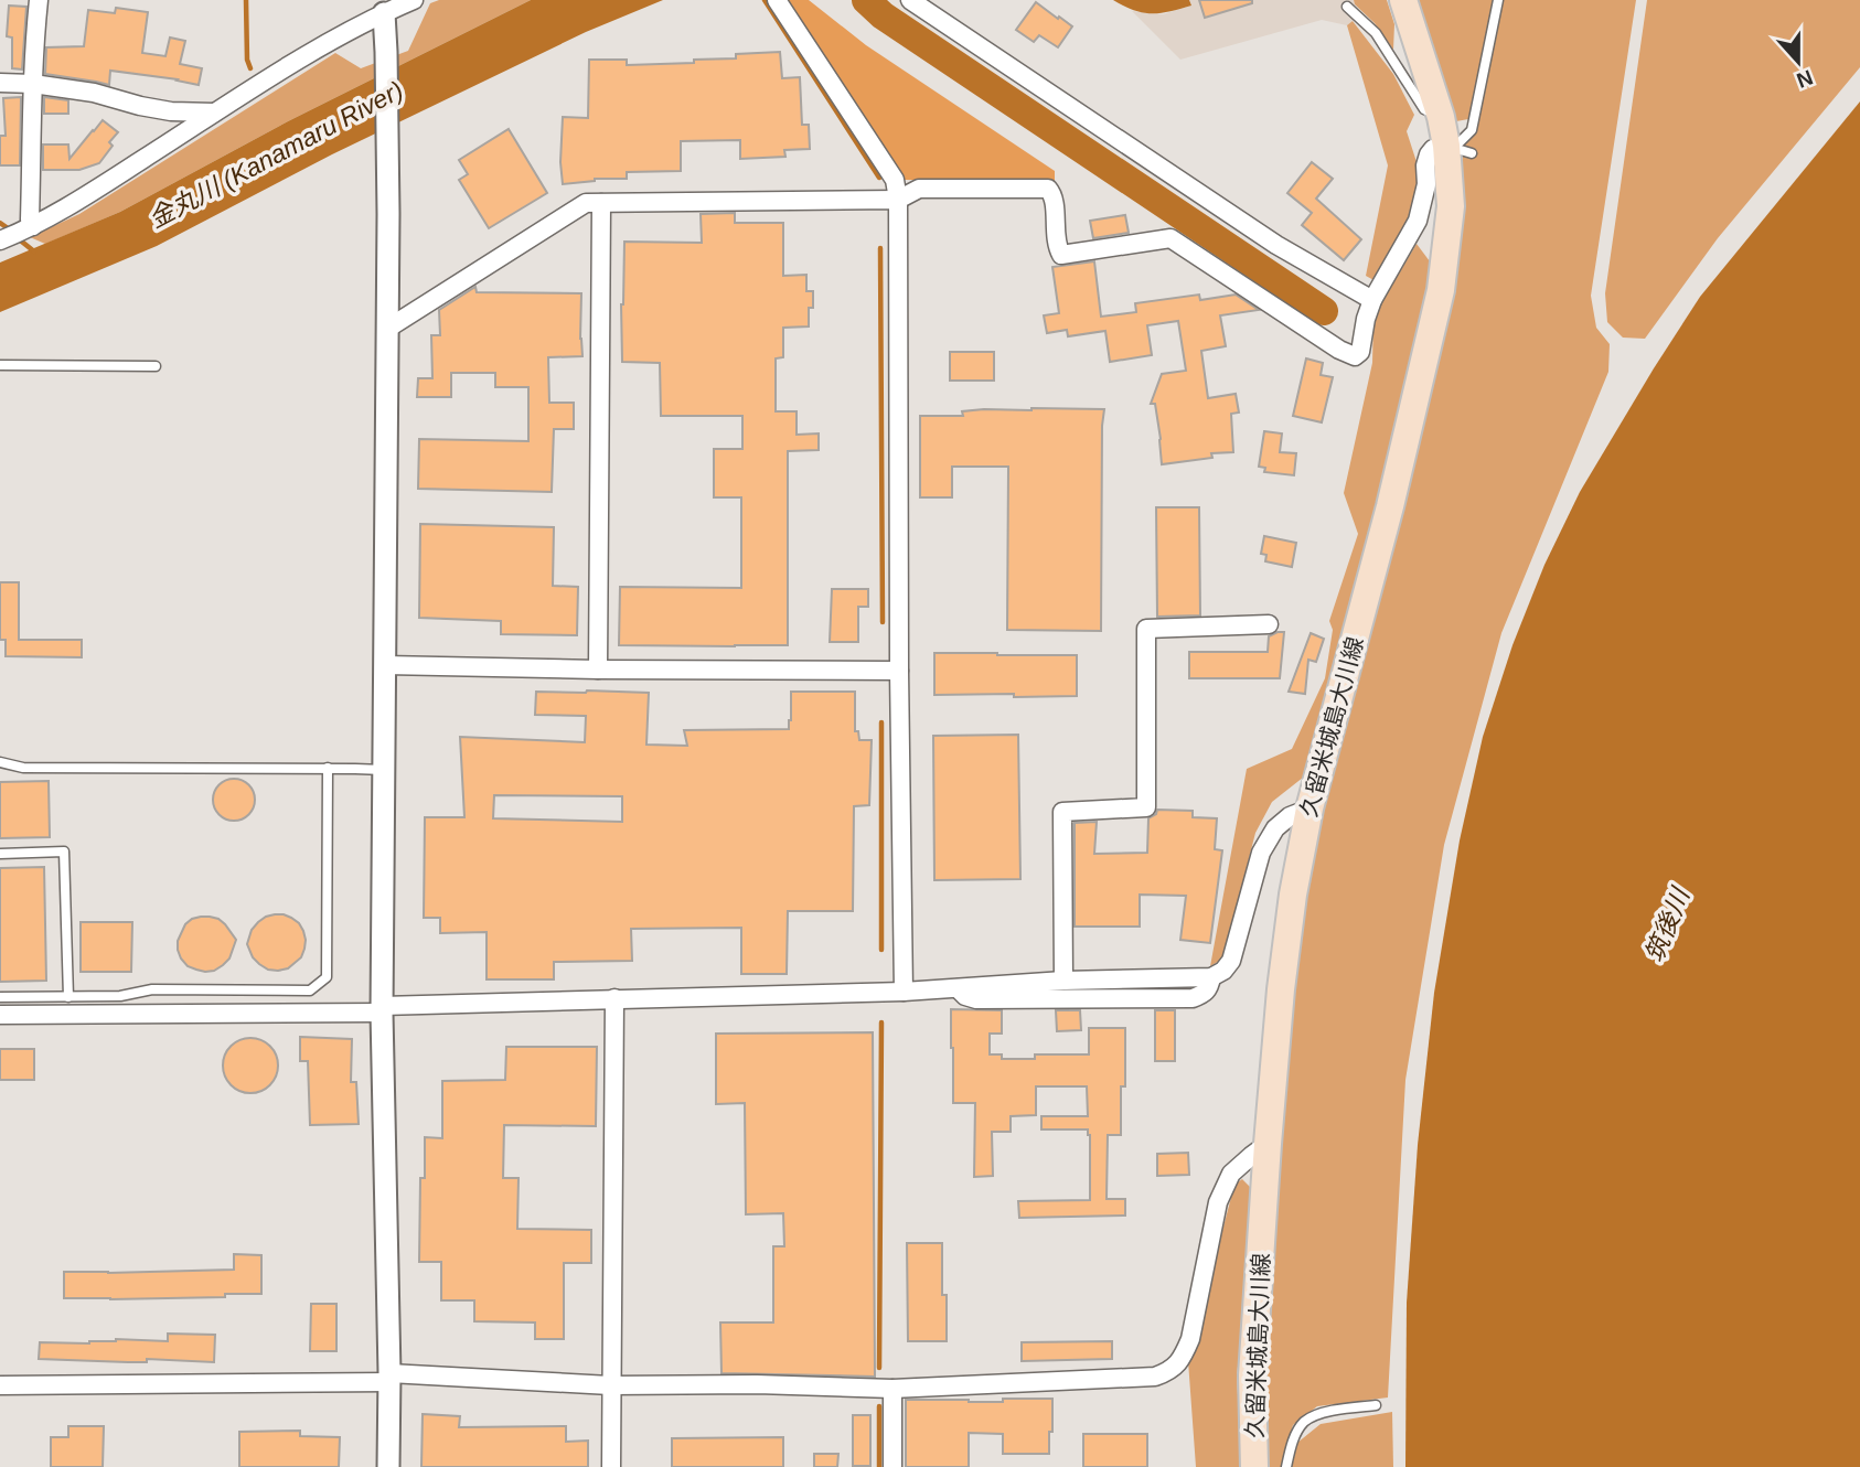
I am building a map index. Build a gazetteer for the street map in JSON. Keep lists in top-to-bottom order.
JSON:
{
  "streets": {
    "main road": ["久留米城島大川線"]
  },
  "water": ["金丸川 (Kanamaru River)", "筑後川"],
  "north": "bottom"
}
